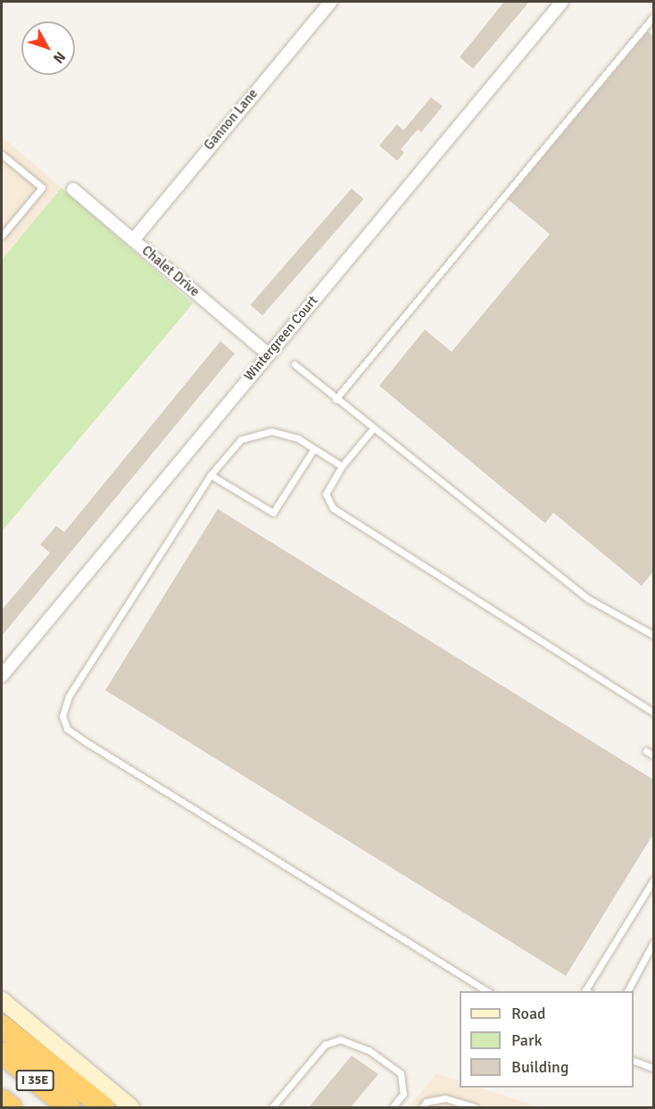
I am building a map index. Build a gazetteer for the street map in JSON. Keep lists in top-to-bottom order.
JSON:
{
  "streets": {
    "highway": ["I 35E"],
    "street": ["Gannon Lane", "Chalet Drive", "Wintergreen Court"]
  },
  "crossings": [
    ["Gannon Lane", "Chalet Drive"],
    ["Chalet Drive", "Wintergreen Court"]
  ],
  "legend": ["Road", "Park", "Building"],
  "north": "bottom right"
}
